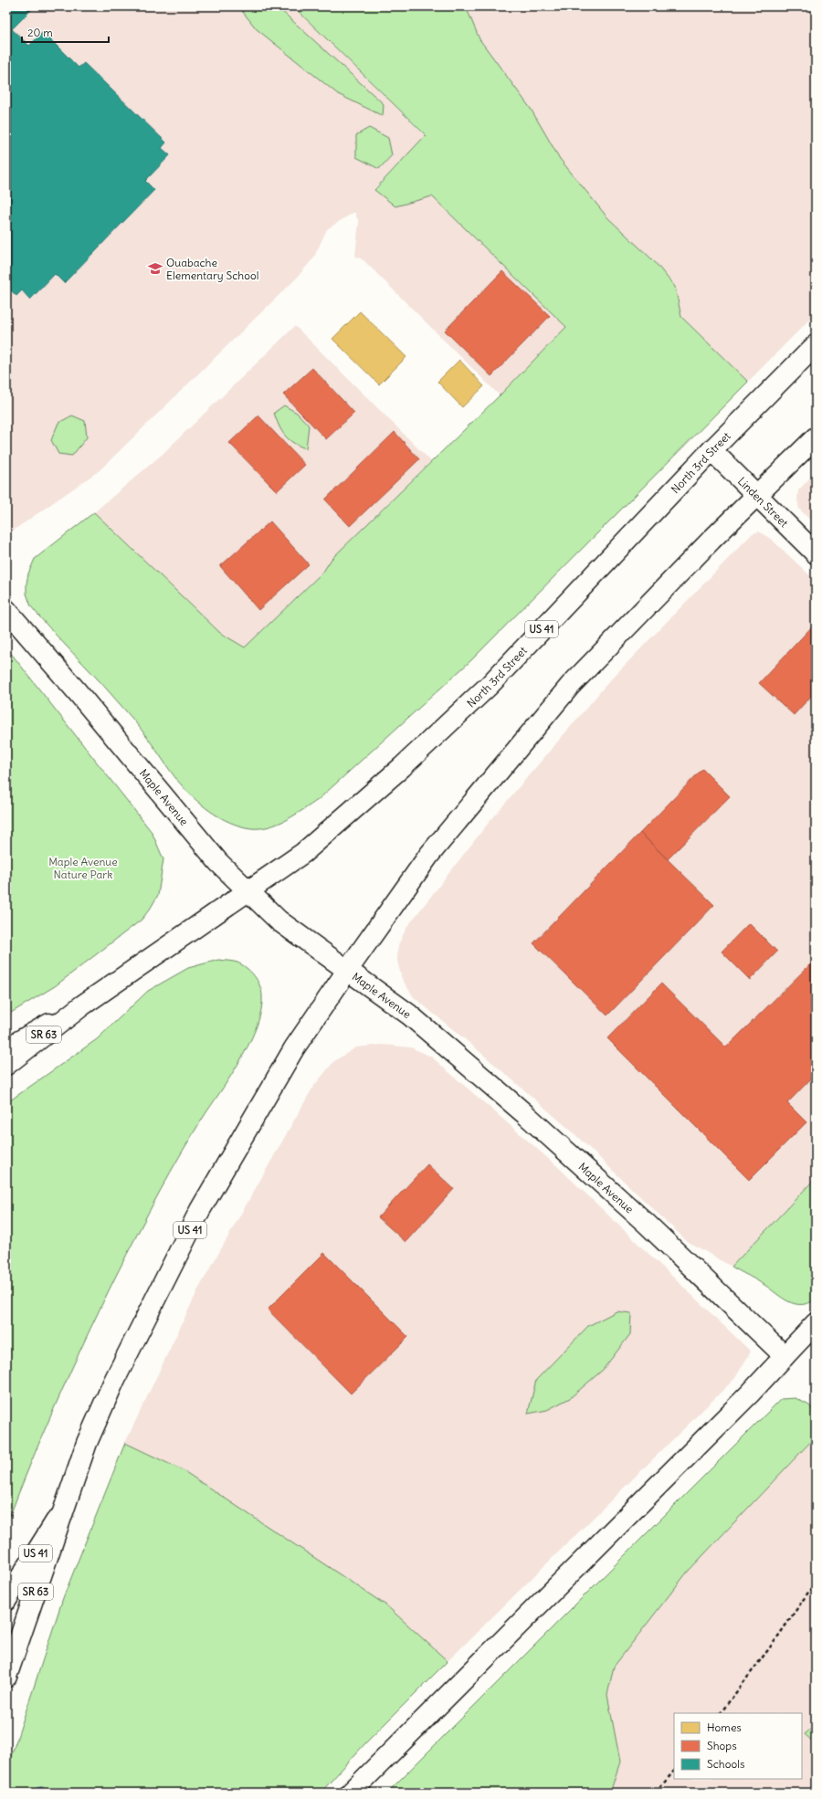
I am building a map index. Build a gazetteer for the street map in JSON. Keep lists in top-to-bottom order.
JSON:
{
  "streets": {
    "main road": [
      "North 3rd Street",
      "Linden Street",
      "US 41",
      "Maple Avenue",
      "SR 63"
    ]
  },
  "crossings": [
    ["North 3rd Street", "Linden Street"],
    ["North 3rd Street", "US 41"],
    ["North 3rd Street", "Maple Avenue"],
    ["Linden Street", "US 41"],
    ["US 41", "Maple Avenue"],
    ["US 41", "SR 63"]
  ],
  "parks": ["Maple Avenue Nature Park"],
  "places": {
    "school or university": ["Ouabache Elementary School"]
  },
  "legend": ["Homes", "Shops", "Schools"],
  "scale_bar": "20 m"
}
